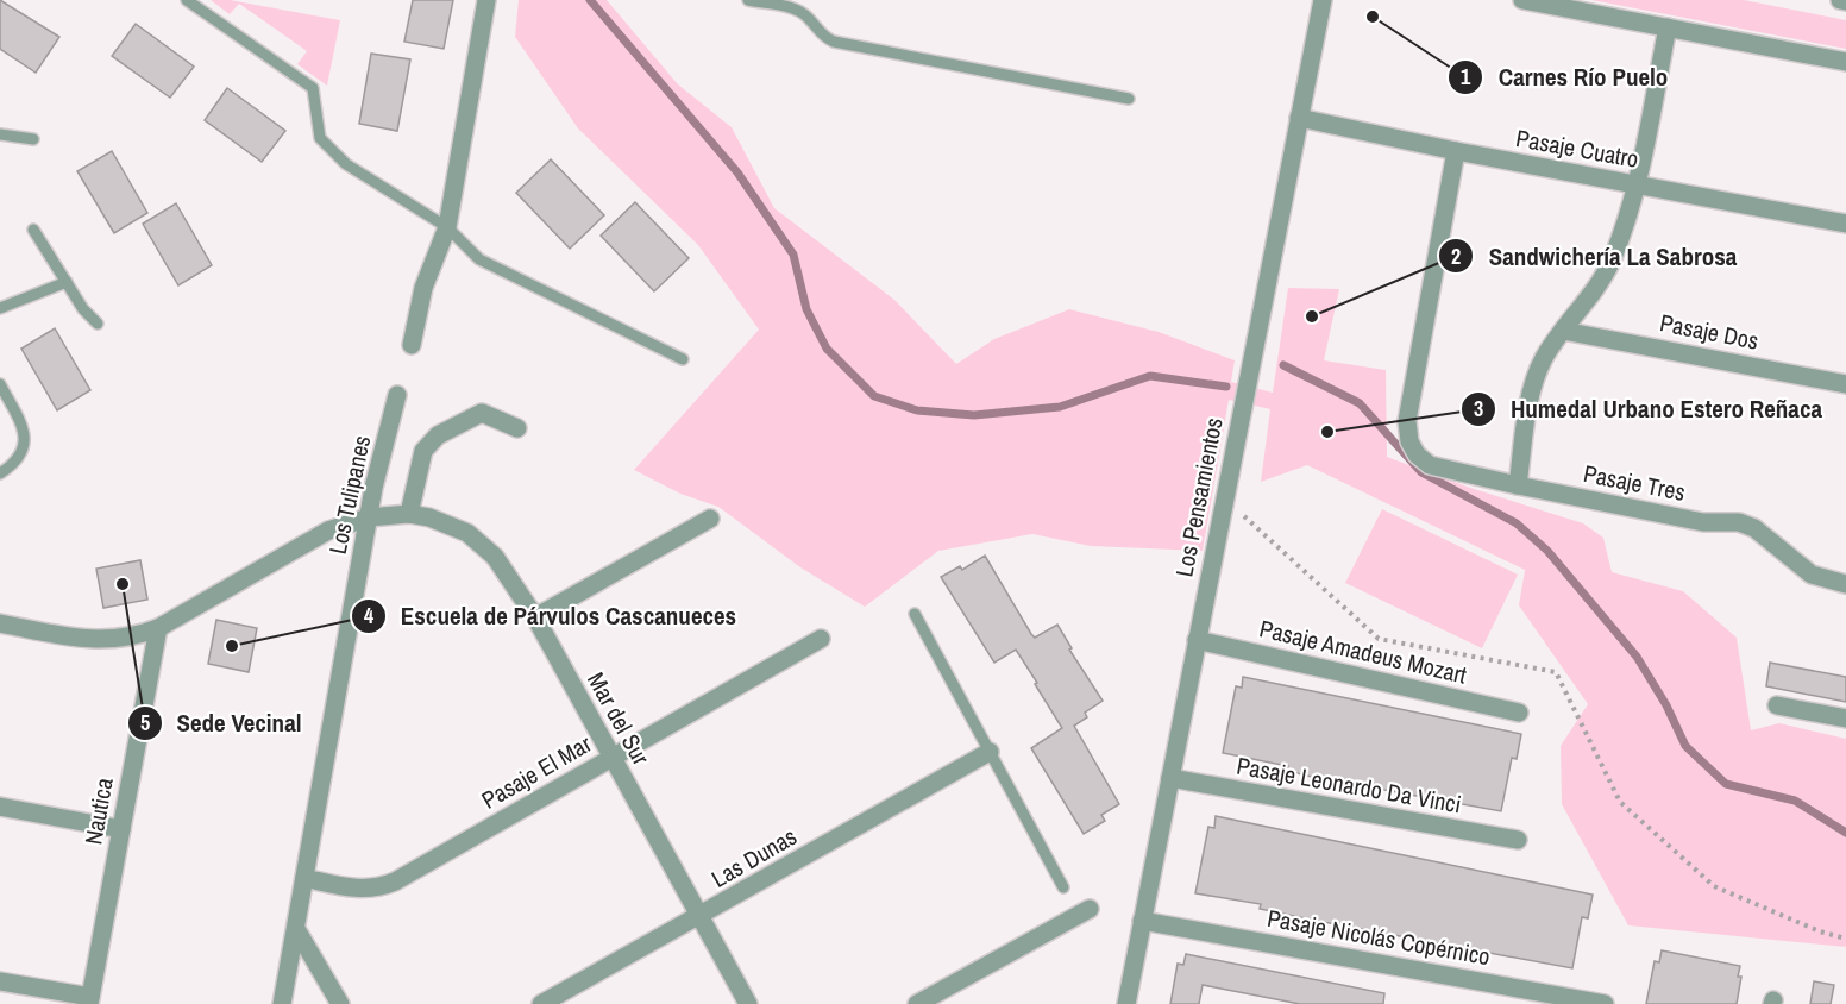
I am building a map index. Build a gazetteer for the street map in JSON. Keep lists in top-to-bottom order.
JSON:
{
  "streets": {
    "street": [
      "Pasaje Cuatro",
      "Pasaje Dos",
      "Pasaje Tres",
      "Los Tulipanes",
      "Los Pensamientos",
      "Pasaje Amadeus Mozart",
      "Mar del Sur",
      "Pasaje El Mar",
      "Pasaje Leonardo Da Vinci",
      "Nautica",
      "Las Dunas",
      "Pasaje Nicolás Copérnico"
    ]
  },
  "crossings": [
    ["Pasaje Cuatro", "Pasaje Tres"],
    ["Pasaje Cuatro", "Los Pensamientos"],
    ["Los Tulipanes", "Mar del Sur"],
    ["Los Tulipanes", "Pasaje El Mar"],
    ["Los Pensamientos", "Pasaje Amadeus Mozart"],
    ["Los Pensamientos", "Pasaje Leonardo Da Vinci"],
    ["Los Pensamientos", "Pasaje Nicolás Copérnico"],
    ["Mar del Sur", "Pasaje El Mar"],
    ["Mar del Sur", "Nautica"],
    ["Mar del Sur", "Las Dunas"]
  ],
  "places": [
    "Carnes Río Puelo",
    "Sandwichería La Sabrosa",
    "Humedal Urbano Estero Reñaca",
    "Sede Vecinal",
    "Escuela de Párvulos Cascanueces"
  ]
}
